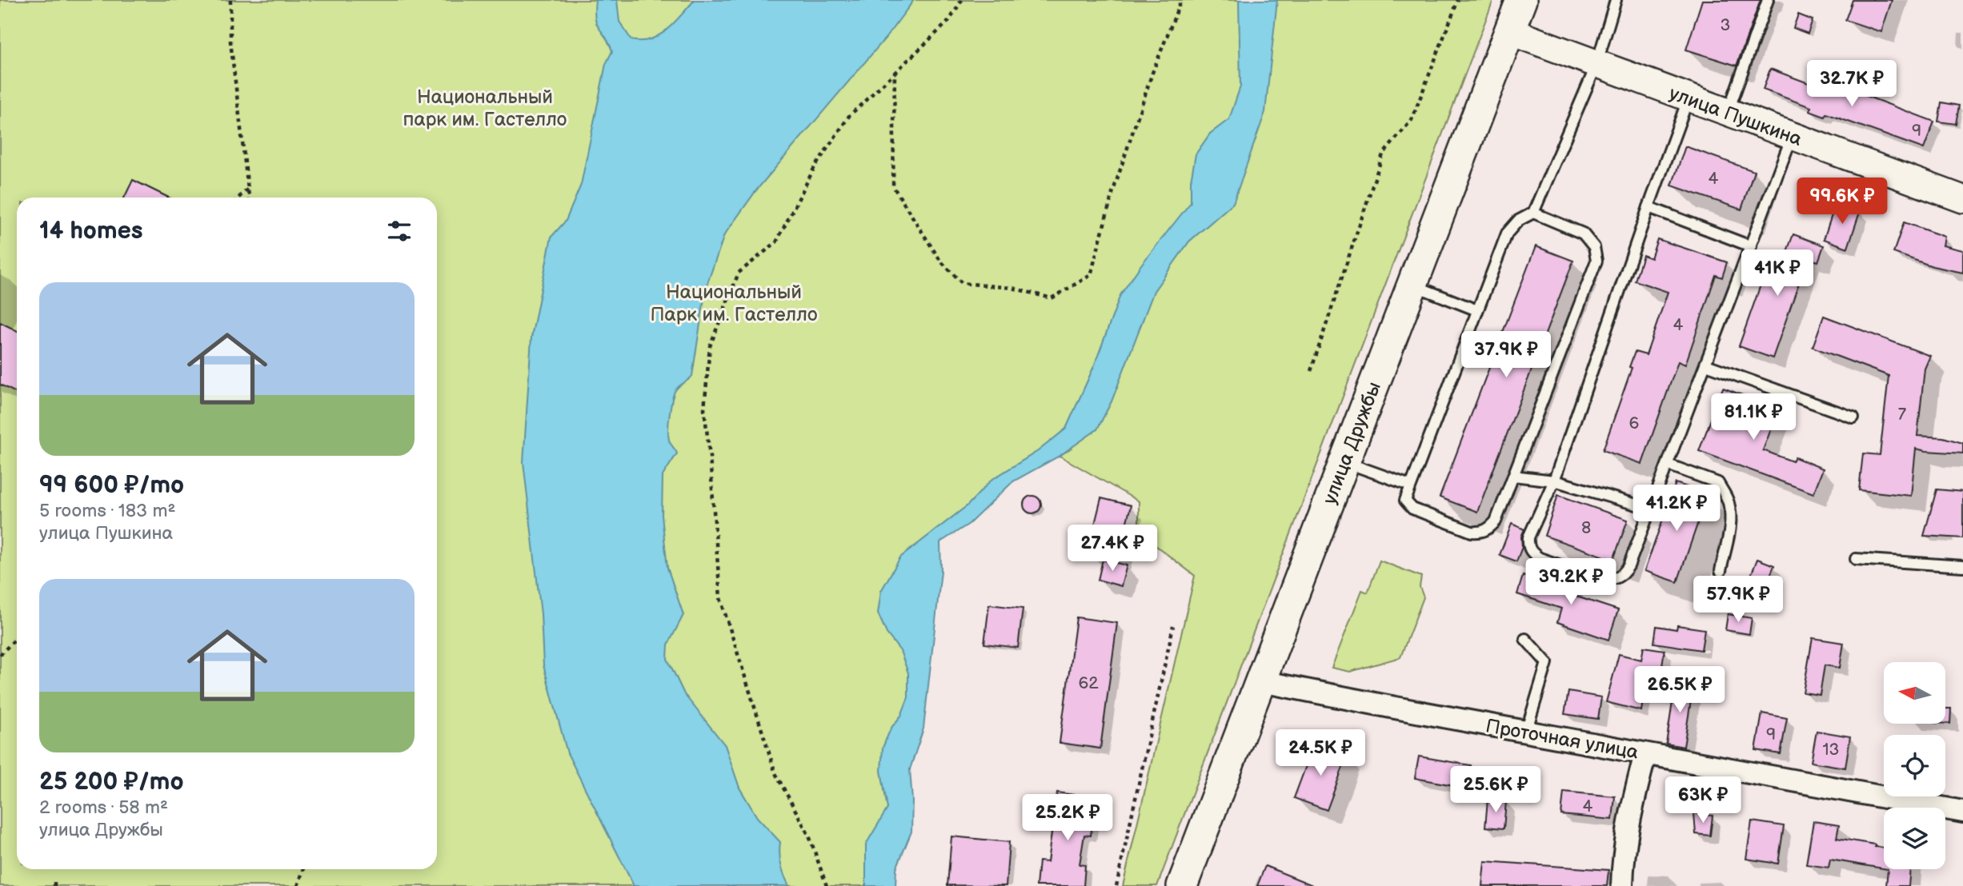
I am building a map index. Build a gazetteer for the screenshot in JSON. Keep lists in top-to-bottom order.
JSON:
{
  "streets": {
    "main road": ["улица Дружбы"],
    "street": ["улица Пушкина", "Проточная улица"]
  },
  "crossings": [
    ["улица Пушкина", "улица Дружбы"],
    ["улица Дружбы", "Проточная улица"]
  ],
  "parks": ["Национальный парк им. Гастелло", "Национальный Парк им. Гастелло"],
  "house_numbers": [
    "3",
    "9",
    "4",
    "4",
    "7",
    "6",
    "8",
    "62",
    "9",
    "13",
    "4"
  ],
  "north": "left",
  "page": {
    "price": [
      "32.7K ₽",
      "99.6K ₽",
      "41K ₽",
      "37.9K ₽",
      "81.1K ₽",
      "41.2K ₽",
      "27.4K ₽",
      "39.2K ₽",
      "57.9K ₽",
      "26.5K ₽",
      "24.5K ₽",
      "25.6K ₽",
      "63K ₽",
      "25.2K ₽"
    ],
    "heading": "14 homes",
    "list": [
      {
        "name": "99 600 ₽/mo",
        "note": "5 rooms · 183 m² · улица Пушкина"
      },
      {
        "name": "25 200 ₽/mo",
        "note": "2 rooms · 58 m² · улица Дружбы"
      }
    ]
  }
}
